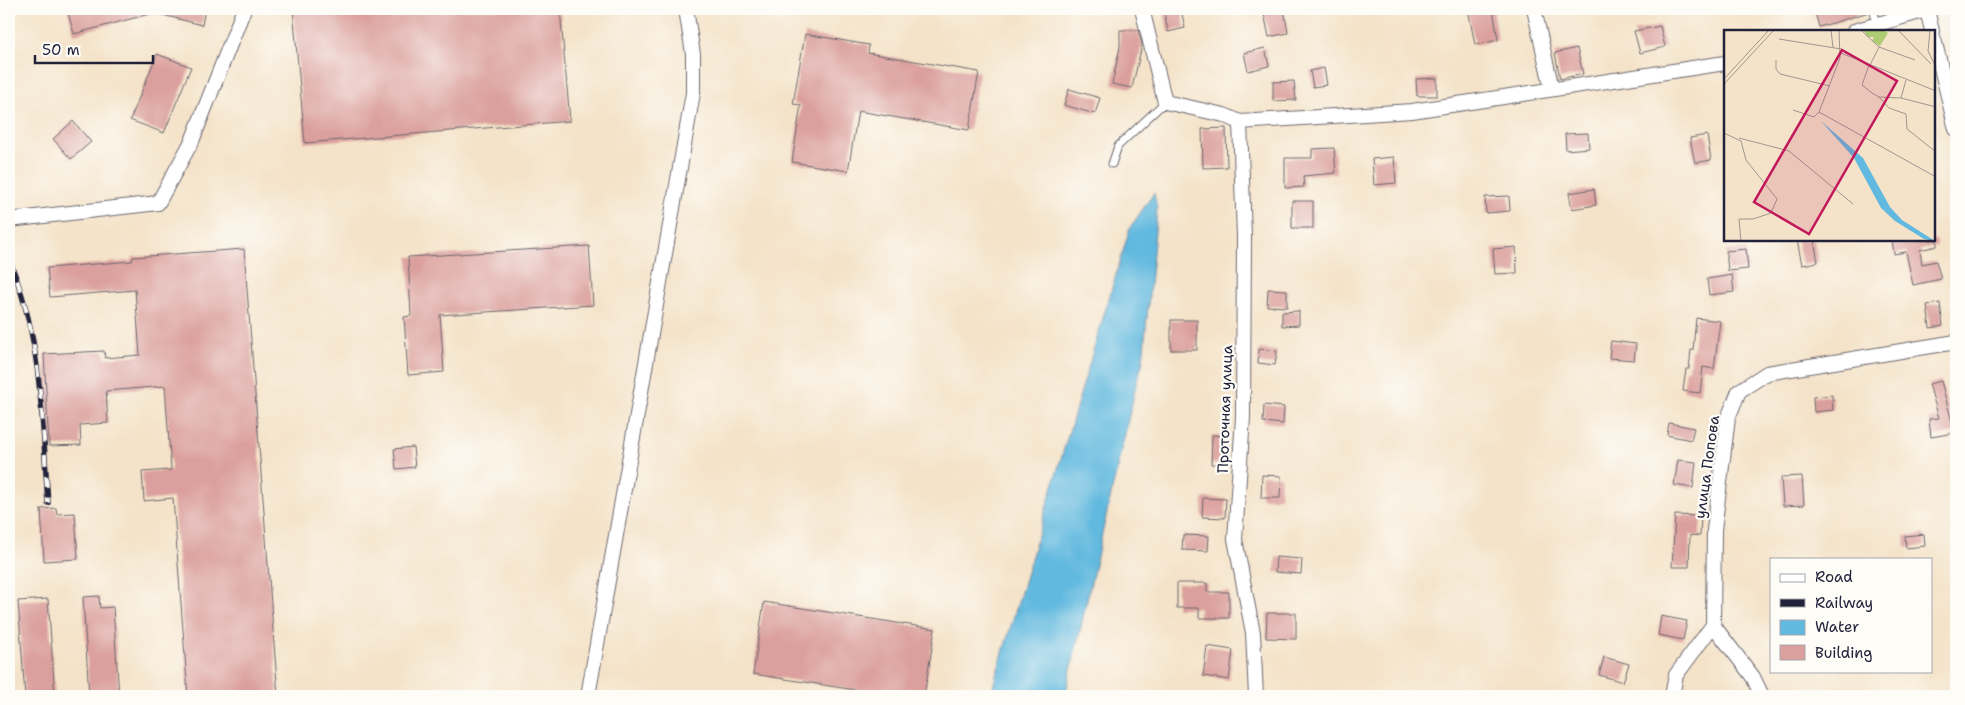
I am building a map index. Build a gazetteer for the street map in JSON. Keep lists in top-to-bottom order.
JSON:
{
  "streets": {
    "street": ["Проточная улица", "улица Попова"]
  },
  "legend": [
    "Road",
    "Railway",
    "Water",
    "Building"
  ],
  "scale_bar": "50 m"
}
